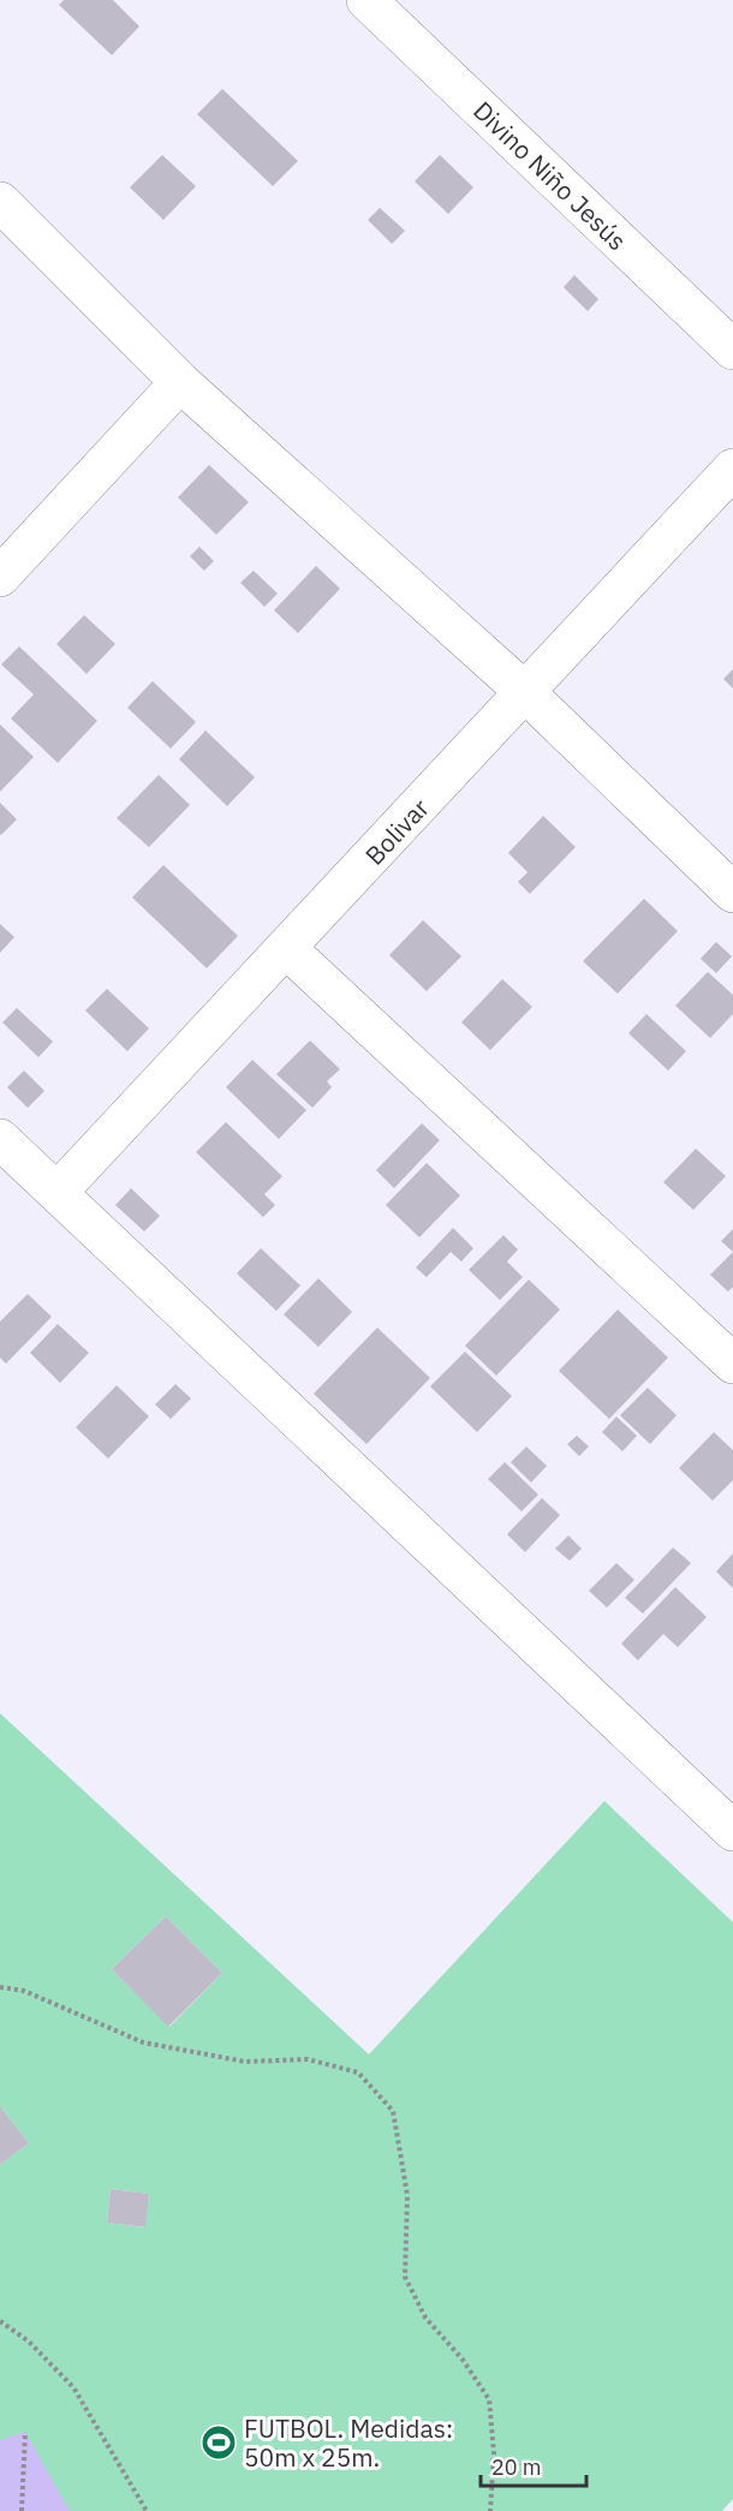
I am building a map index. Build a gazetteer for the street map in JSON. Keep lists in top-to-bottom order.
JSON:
{
  "streets": {
    "street": ["Divino Niño Jesús", "Bolivar"]
  },
  "places": {
    "sports": ["FUTBOL. Medidas: 50m x 25m."]
  },
  "scale_bar": "20 m"
}
